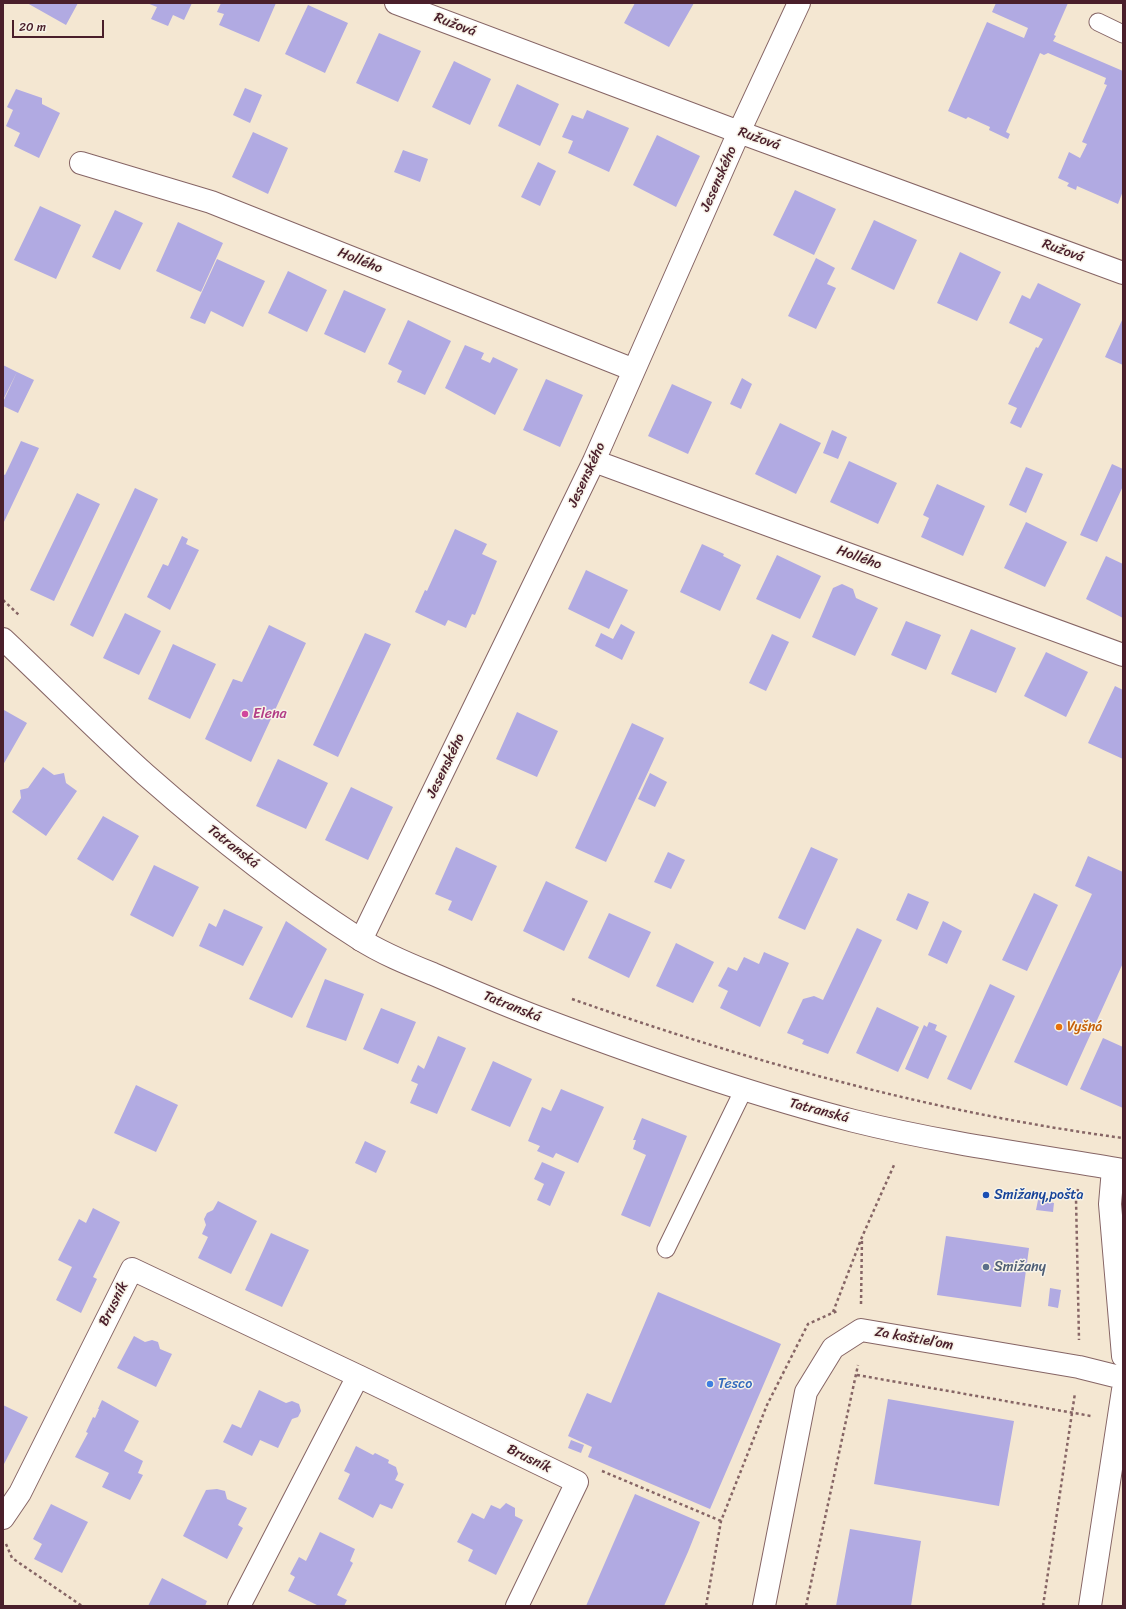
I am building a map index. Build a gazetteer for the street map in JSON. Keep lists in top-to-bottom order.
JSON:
{
  "streets": {
    "street": [
      "Ružová",
      "Jesenského",
      "Hollého",
      "Tatranská",
      "Brusník",
      "Za kaštieľom"
    ]
  },
  "crossings": [
    ["Ružová", "Jesenského"],
    ["Jesenského", "Hollého"],
    ["Jesenského", "Tatranská"]
  ],
  "places": [
    "Elena",
    "Vyšná",
    "Smižany,pošta",
    "Smižany",
    "Tesco"
  ],
  "scale_bar": "20 m"
}
